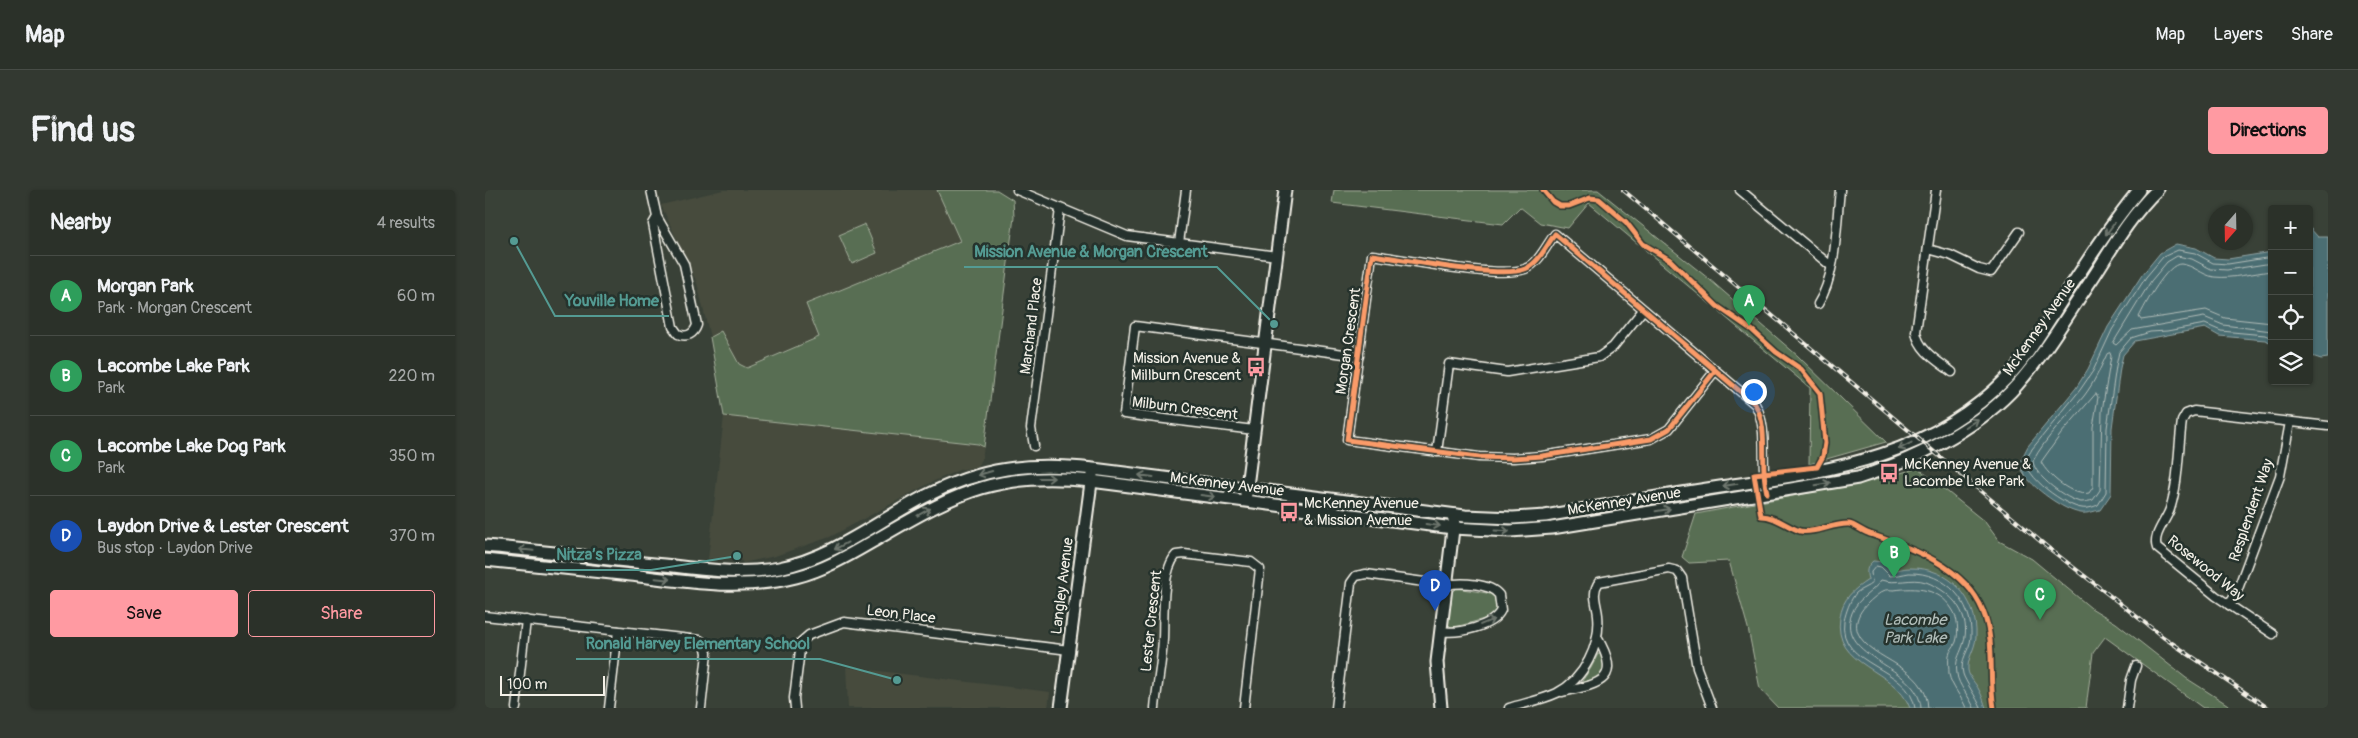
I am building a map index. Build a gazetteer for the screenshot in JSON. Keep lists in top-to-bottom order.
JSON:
{
  "streets": {
    "main road": ["McKenney Avenue", "Langley Avenue"],
    "street": [
      "Marchand Place",
      "Morgan Crescent",
      "Milburn Crescent",
      "Resplendent Way",
      "Rosewood Way",
      "Leon Place",
      "Lester Crescent"
    ]
  },
  "crossings": [
    ["McKenney Avenue", "Morgan Crescent"],
    ["McKenney Avenue", "Langley Avenue"],
    ["Morgan Crescent", "Milburn Crescent"],
    ["Resplendent Way", "Rosewood Way"],
    ["Langley Avenue", "Leon Place"]
  ],
  "water": ["Lacombe Park Lake"],
  "places": {
    "other": [
      "Youville Home",
      "Mission Avenue & Morgan Crescent",
      "Nitza’s Pizza",
      "Ronald Harvey Elementary School"
    ],
    "bus stop": ["Mission Avenue & Millburn Crescent", "McKenney Avenue & Lacombe Lake Park", "McKenney Avenue & Mission Avenue"]
  },
  "scale_bar": "100 m",
  "north": "bottom",
  "page": {
    "header": "Map",
    "nav": ["Map", "Layers", "Share"],
    "buttons": [
      "Directions",
      ["Save", "Share"]
    ],
    "title": "Find us",
    "heading": ["Nearby", "4 results"],
    "map_buttons": ["+", "−"],
    "list": [
      {
        "mark": "A",
        "name": "Morgan Park",
        "note": "Park · Morgan Crescent",
        "value": "60 m"
      },
      {
        "mark": "B",
        "name": "Lacombe Lake Park",
        "note": "Park",
        "value": "220 m"
      },
      {
        "mark": "C",
        "name": "Lacombe Lake Dog Park",
        "note": "Park",
        "value": "350 m"
      },
      {
        "mark": "D",
        "name": "Laydon Drive & Lester Crescent",
        "note": "Bus stop · Laydon Drive",
        "value": "370 m"
      }
    ],
    "pins": [
      "A",
      "B",
      "D",
      "C"
    ],
    "scale": "100 m"
  }
}
